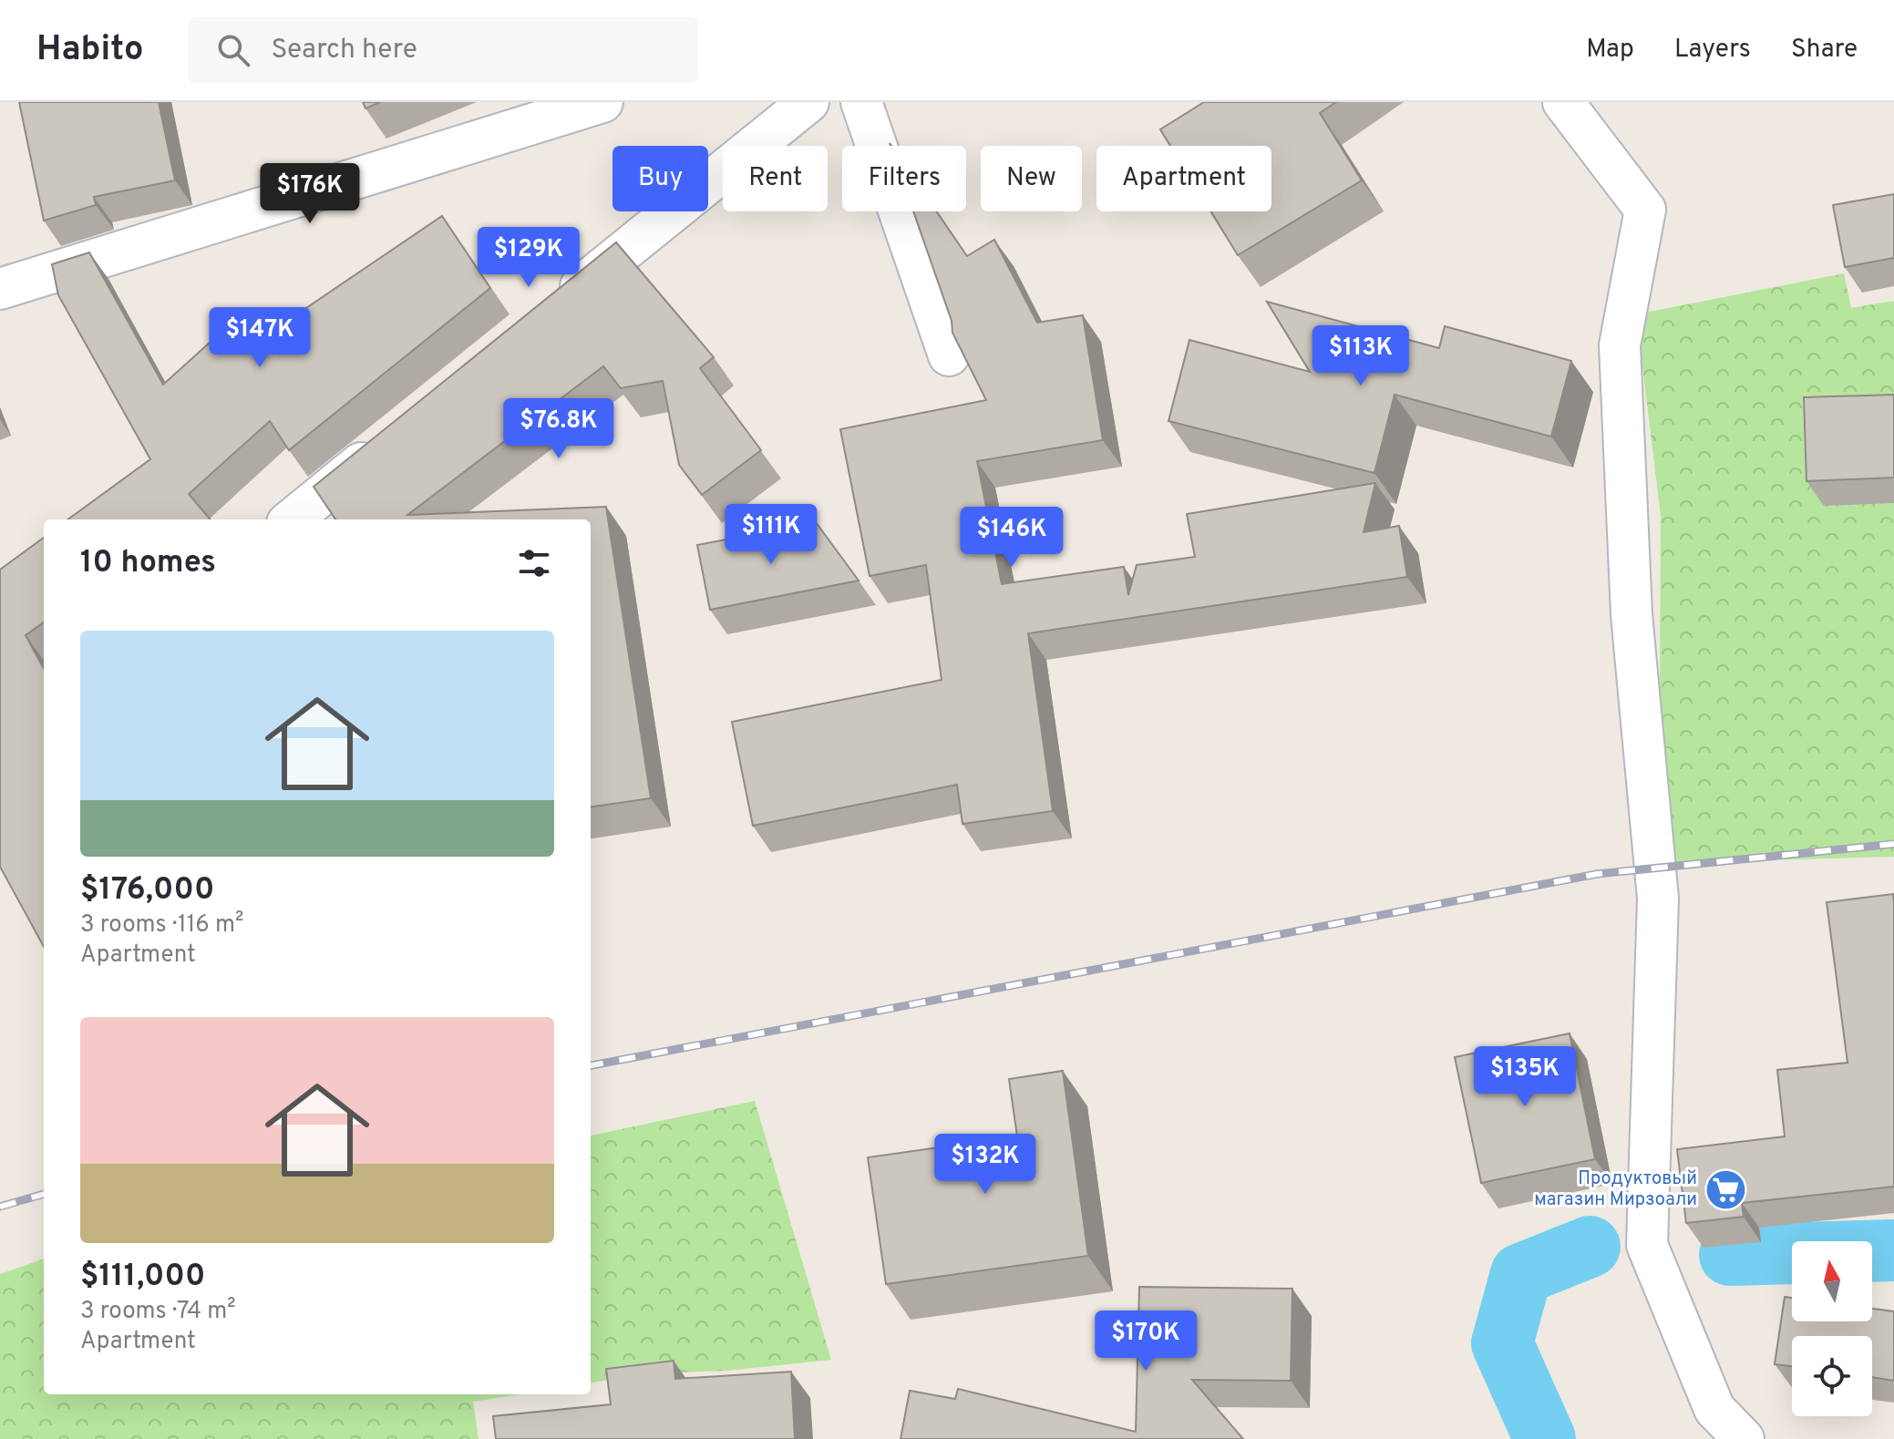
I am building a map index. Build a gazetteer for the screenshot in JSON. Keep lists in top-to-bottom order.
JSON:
{
  "places": {
    "supermarket": ["Продуктовый магазин Мирзоали"]
  },
  "north": "top",
  "page": {
    "header": "Habito",
    "search": "Search here",
    "nav": ["Map", "Layers", "Share"],
    "chip": [
      "Buy",
      "Rent",
      "Filters",
      "New",
      "Apartment"
    ],
    "price": [
      "$176K",
      "$129K",
      "$147K",
      "$113K",
      "$76.8K",
      "$111K",
      "$146K",
      "$135K",
      "$132K",
      "$170K"
    ],
    "heading": "10 homes",
    "list": [
      {
        "name": "$176,000",
        "note": "3 rooms · 116 m² · Apartment"
      },
      {
        "name": "$111,000",
        "note": "3 rooms · 74 m² · Apartment"
      }
    ]
  }
}
